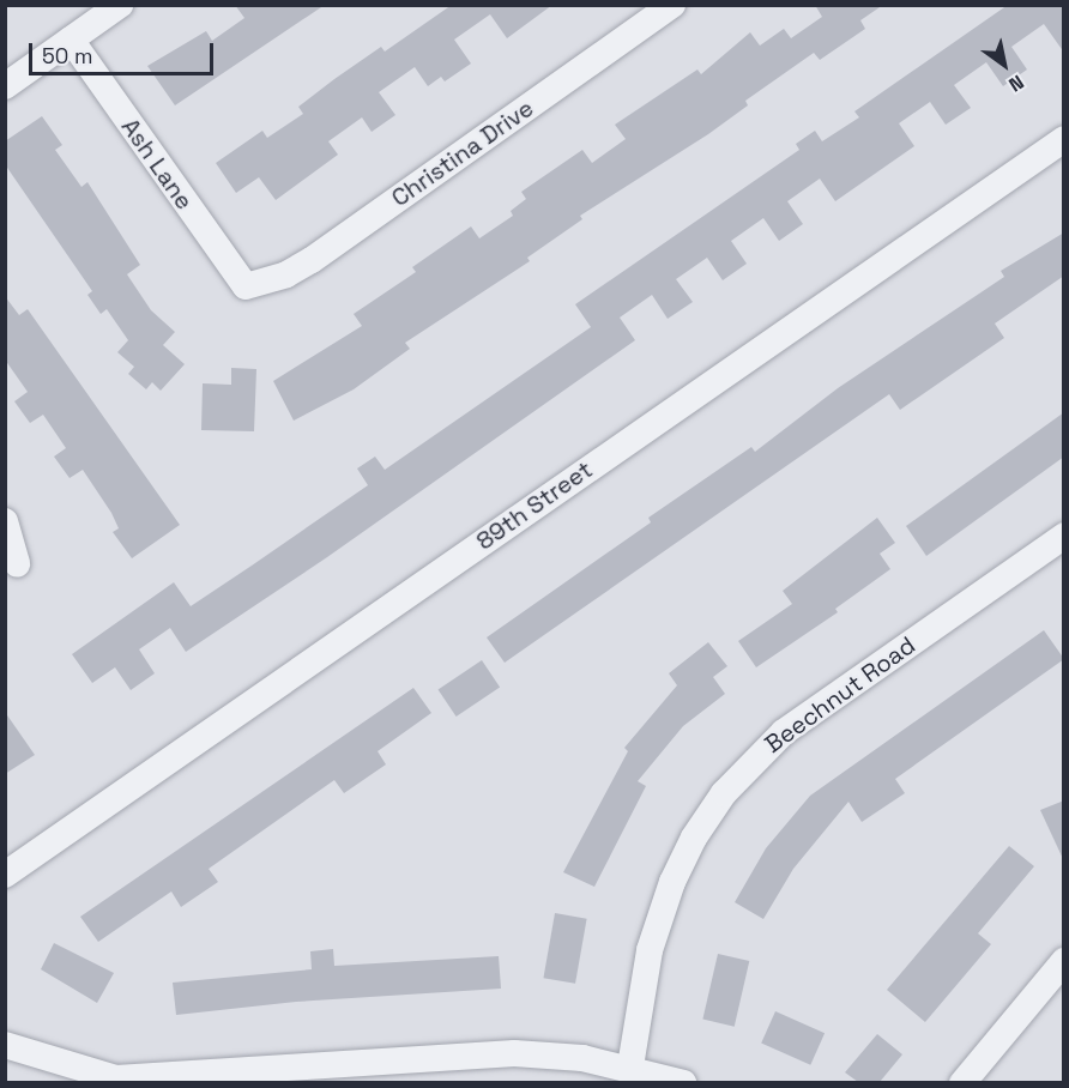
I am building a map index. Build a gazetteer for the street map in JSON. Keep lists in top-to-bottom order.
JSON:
{
  "streets": {
    "street": [
      "Christina Drive",
      "Ash Lane",
      "89th Street",
      "Beechnut Road"
    ]
  },
  "crossings": [
    ["Christina Drive", "Ash Lane"]
  ],
  "scale_bar": "50 m",
  "north": "bottom right"
}
